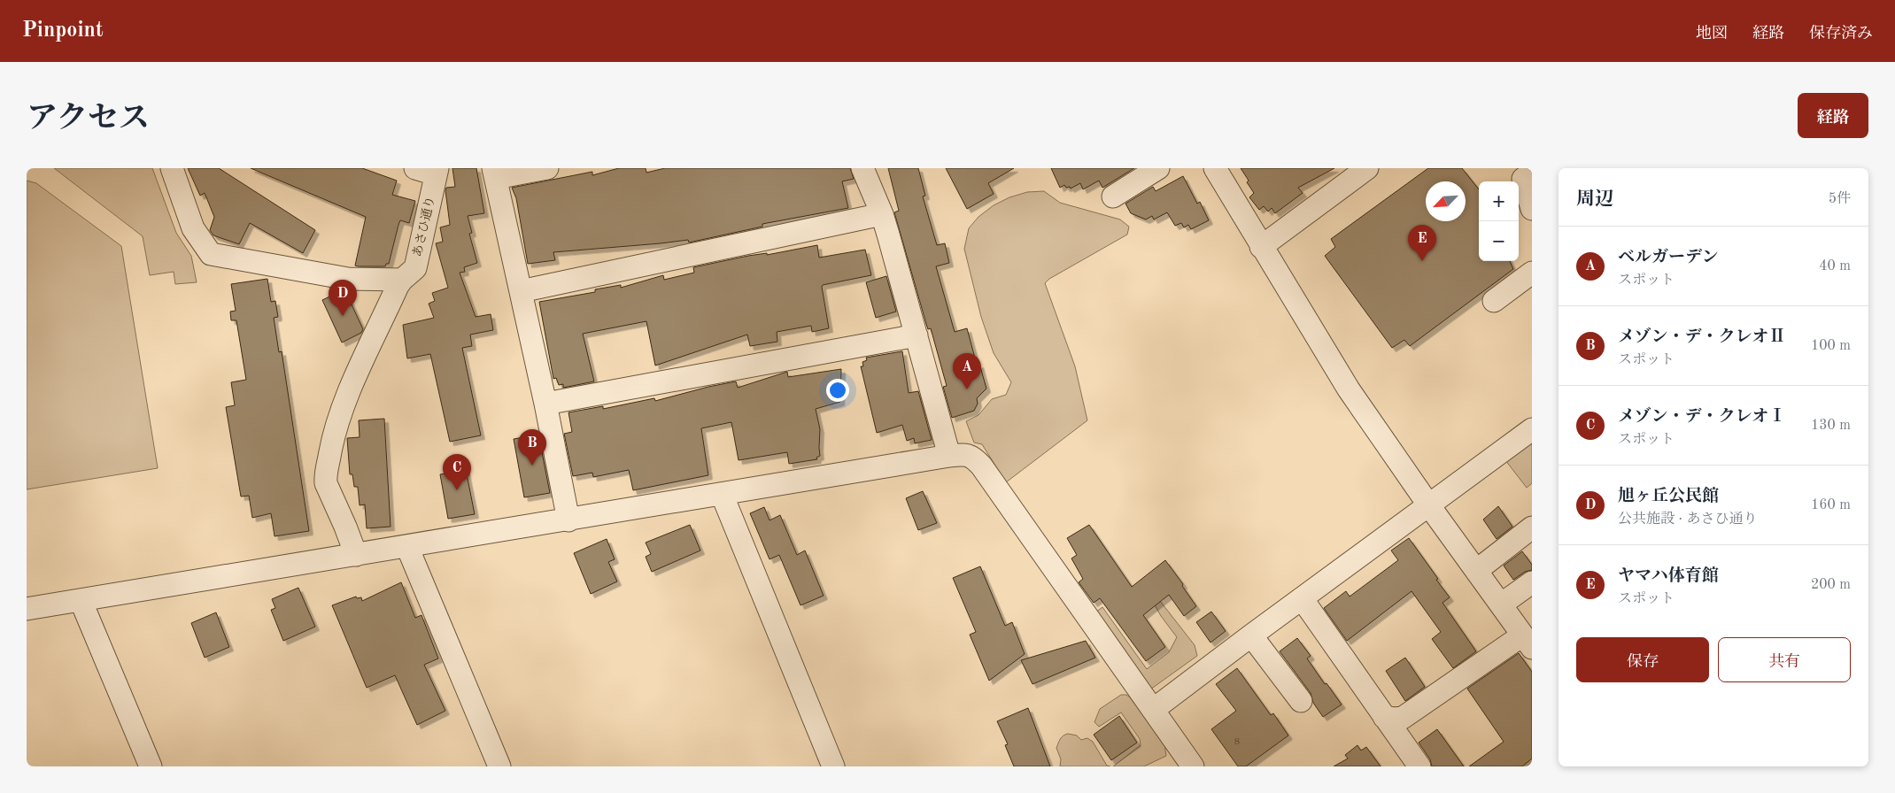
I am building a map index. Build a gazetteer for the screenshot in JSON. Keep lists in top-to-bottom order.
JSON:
{
  "streets": {
    "street": ["あさひ通り"]
  },
  "house_numbers": ["8"],
  "north": "bottom left",
  "page": {
    "header": "Pinpoint",
    "nav": ["地図", "経路", "保存済み"],
    "title": "アクセス",
    "buttons": [
      "経路",
      ["保存", "共有"]
    ],
    "heading": ["周辺", "5件"],
    "map_buttons": ["+", "−"],
    "pins": [
      "E",
      "D",
      "A",
      "B",
      "C"
    ],
    "list": [
      {
        "mark": "A",
        "name": "ベルガーデン",
        "note": "スポット",
        "value": "40 m"
      },
      {
        "mark": "B",
        "name": "メゾン・デ・クレオⅡ",
        "note": "スポット",
        "value": "100 m"
      },
      {
        "mark": "C",
        "name": "メゾン・デ・クレオⅠ",
        "note": "スポット",
        "value": "130 m"
      },
      {
        "mark": "D",
        "name": "旭ヶ丘公民館",
        "note": "公共施設 · あさひ通り",
        "value": "160 m"
      },
      {
        "mark": "E",
        "name": "ヤマハ体育館",
        "note": "スポット",
        "value": "200 m"
      }
    ]
  }
}
